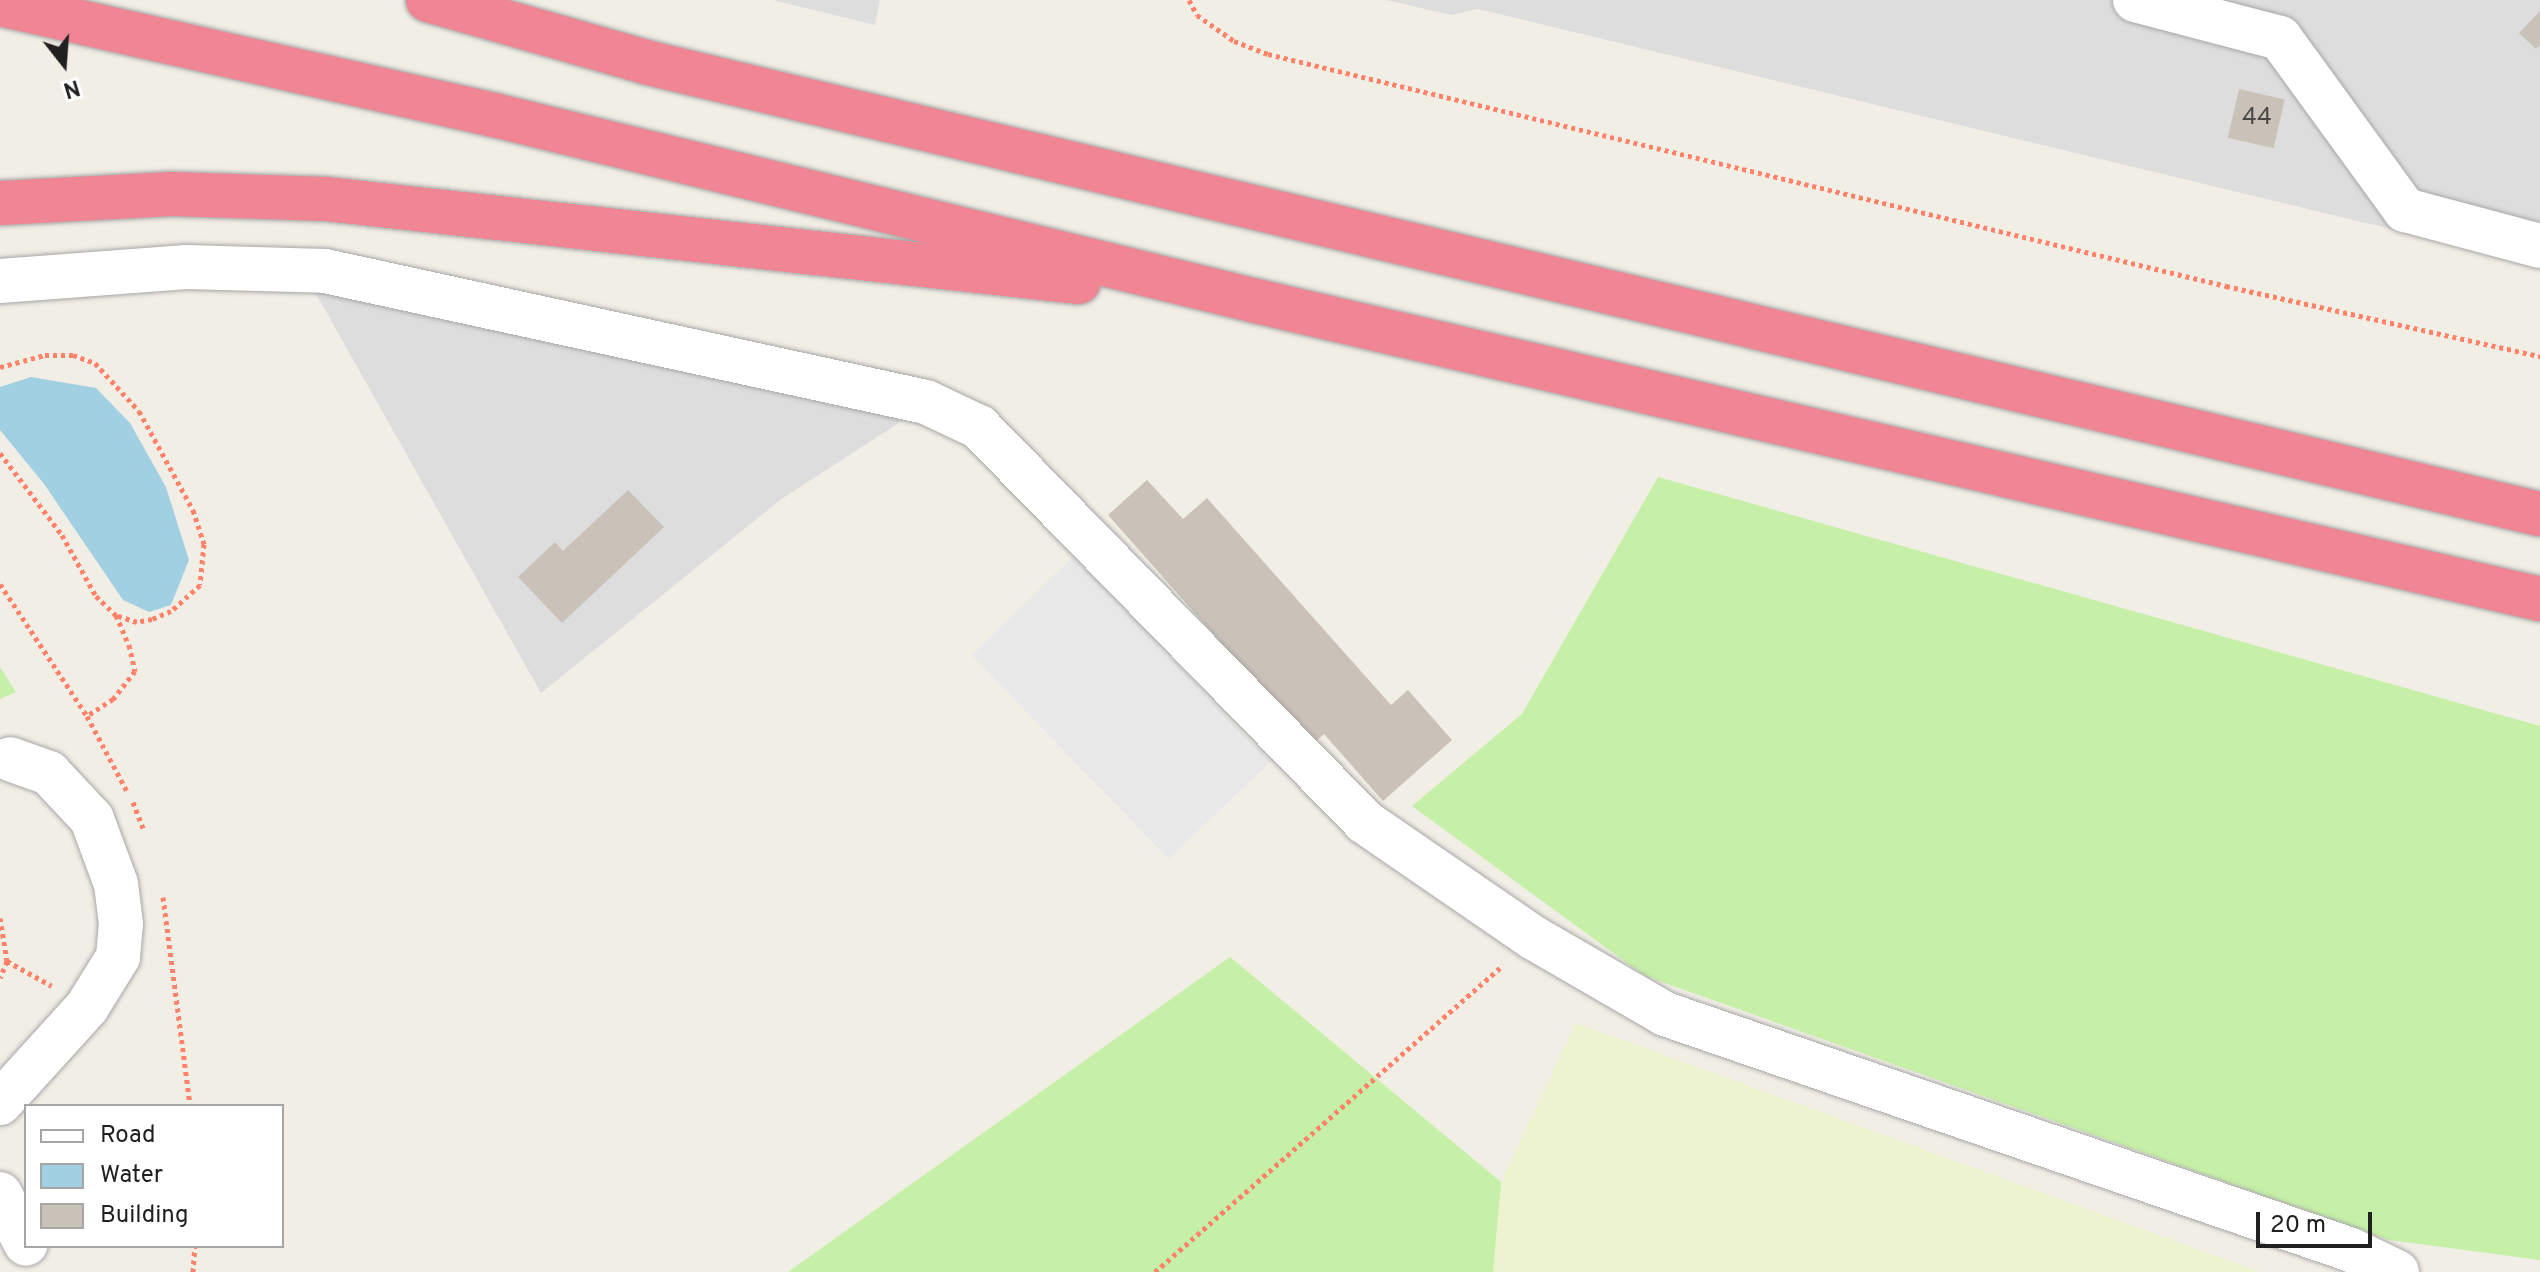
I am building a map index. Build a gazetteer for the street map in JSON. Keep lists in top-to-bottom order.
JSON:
{
  "house_numbers": ["44"],
  "legend": ["Road", "Water", "Building"],
  "scale_bar": "20 m",
  "north": "bottom"
}
